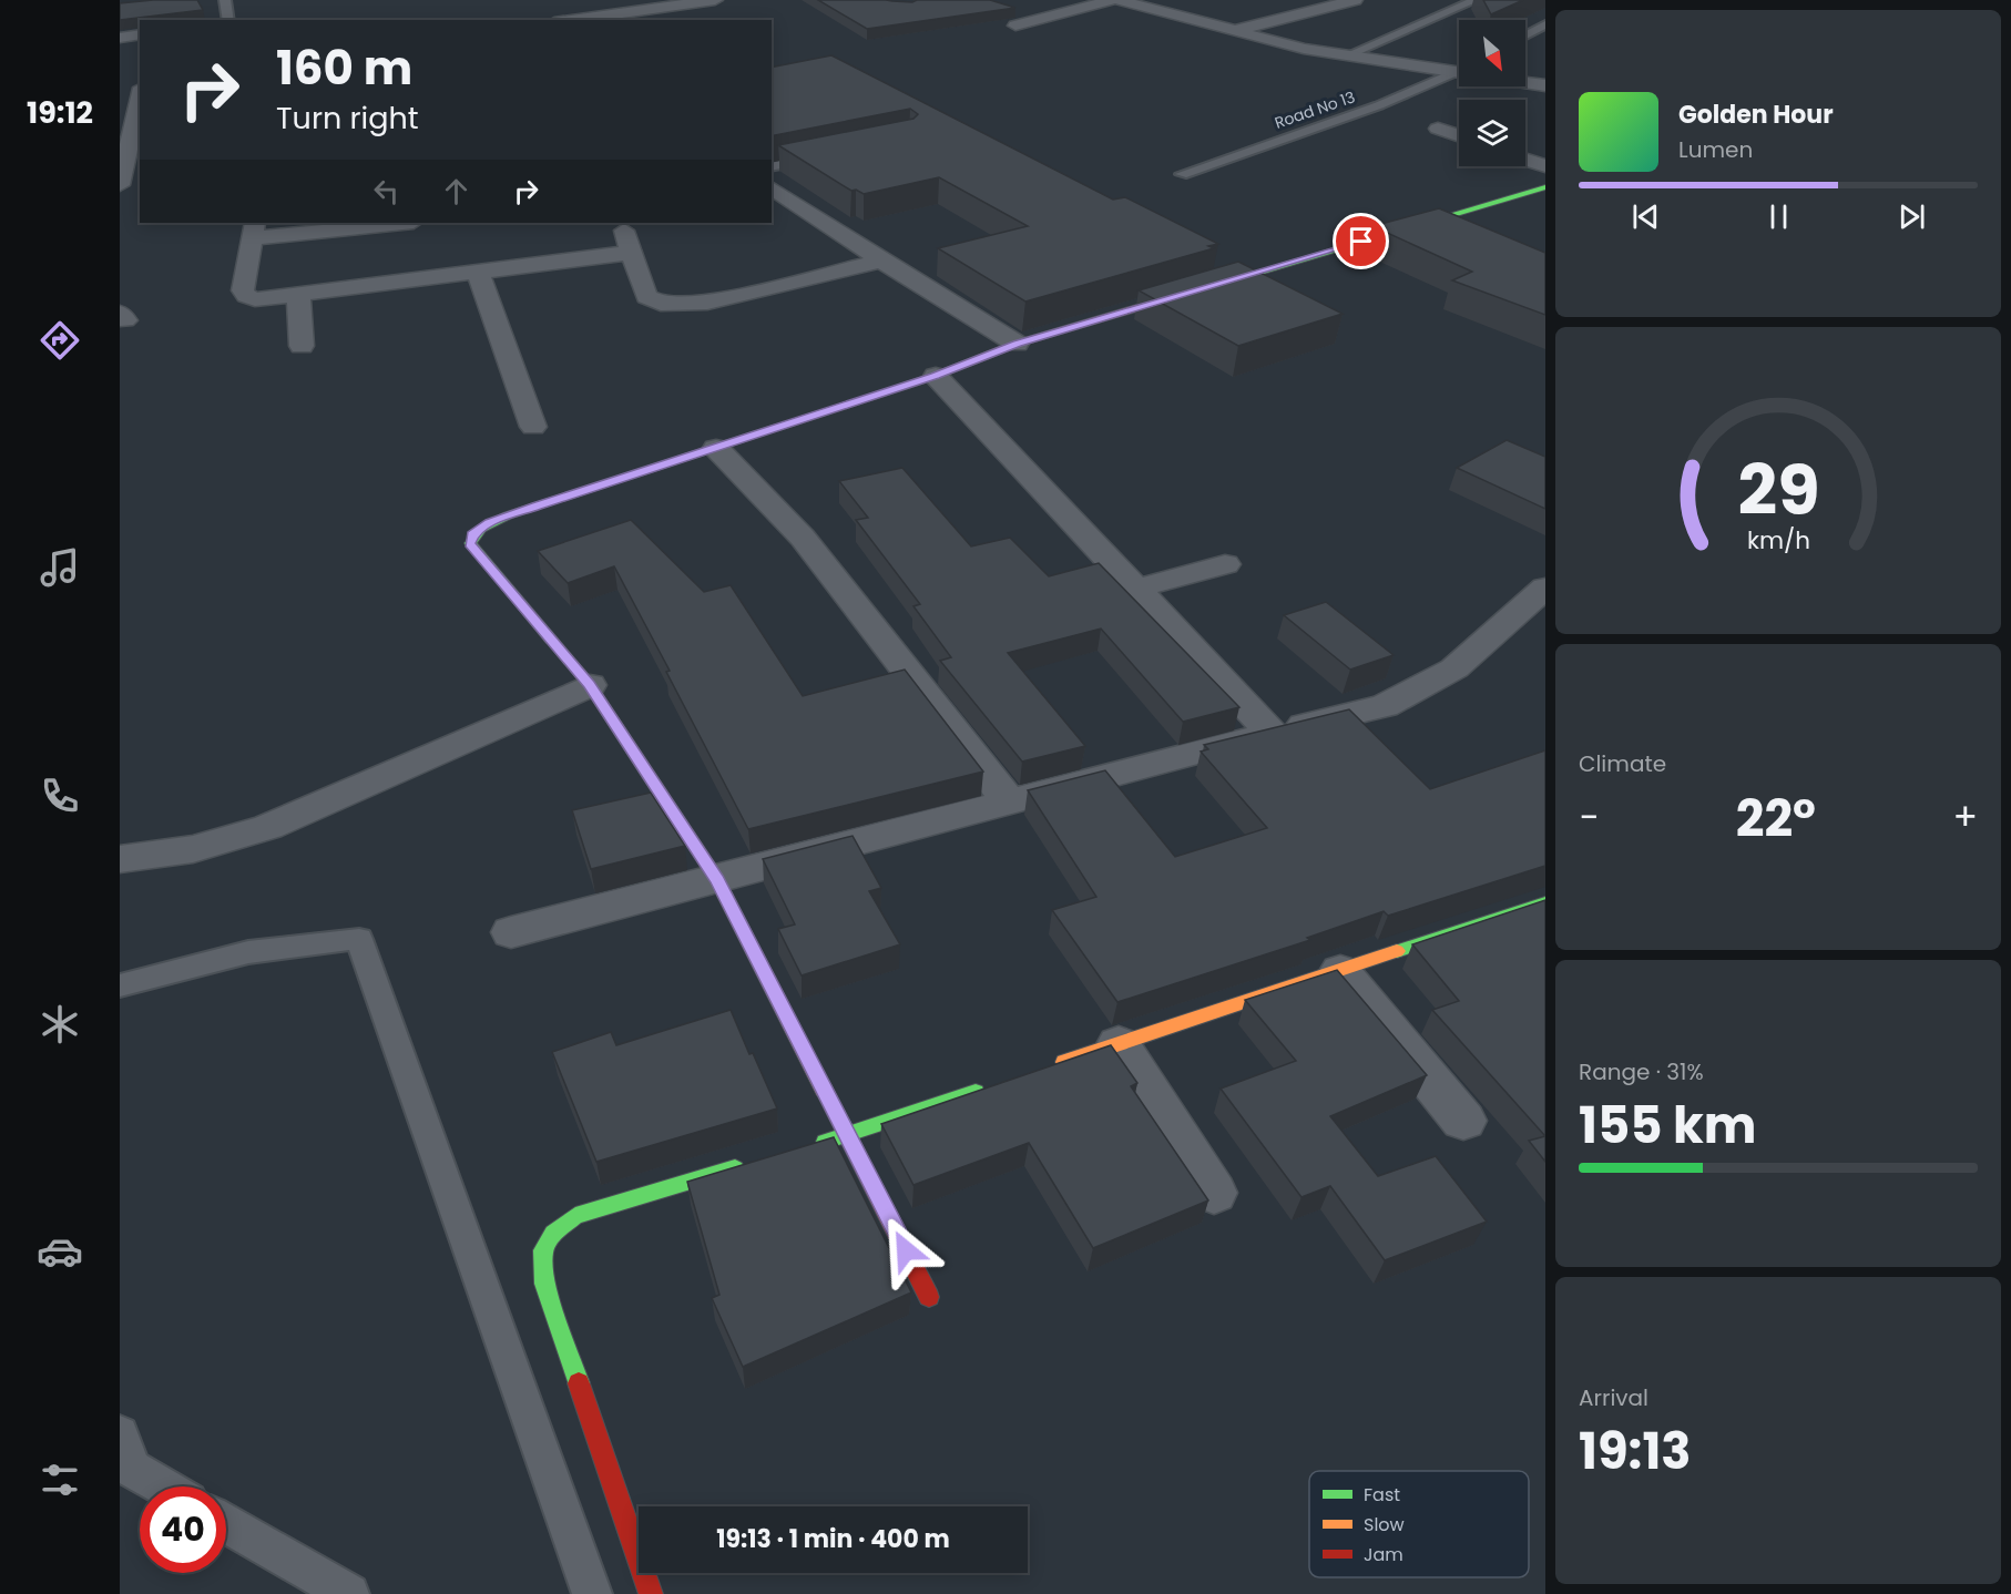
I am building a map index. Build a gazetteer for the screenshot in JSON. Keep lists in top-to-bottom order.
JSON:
{
  "streets": {
    "lane": ["Road No 13"]
  },
  "legend": ["Fast", "Slow", "Jam"],
  "north": "bottom right",
  "page": {
    "tabs": "19:12",
    "turn": ["160 m", "Turn right"],
    "song": ["Golden Hour", "Lumen"],
    "tile": [
      "Climate",
      ["Range · 31%", "155 km"],
      ["Arrival", "19:13"]
    ],
    "heat": ["−", "22°", "+"],
    "limit": "40",
    "trip": "19:13 · 1 min · 400 m",
    "gauge": ["29", "km/h"]
  }
}
